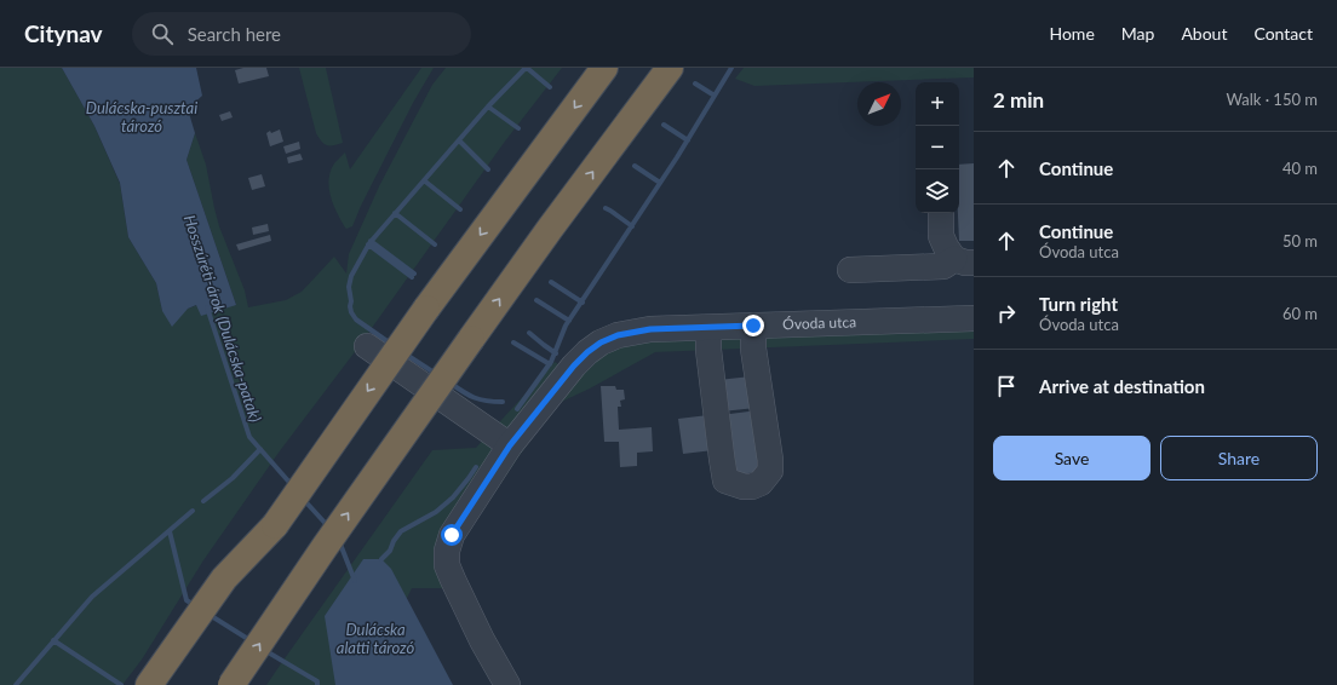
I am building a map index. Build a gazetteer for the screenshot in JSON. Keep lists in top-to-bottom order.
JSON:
{
  "streets": {
    "street": ["Óvoda utca"]
  },
  "water": ["Dulácska-pusztai tározó", "Hosszúréti-árok (Dulácska-patak)", "Dulácska alatti tározó"],
  "north": "top right",
  "page": {
    "header": "Citynav",
    "search": "Search here",
    "nav": [
      "Home",
      "Map",
      "About",
      "Contact"
    ],
    "heading": ["2 min", "Walk · 150 m"],
    "map_buttons": ["+", "−"],
    "list": [
      ["Continue", "40 m"],
      ["Continue", "Óvoda utca", "50 m"],
      ["Turn right", "Óvoda utca", "60 m"],
      "Arrive at destination"
    ],
    "buttons": ["Save", "Share"]
  }
}
